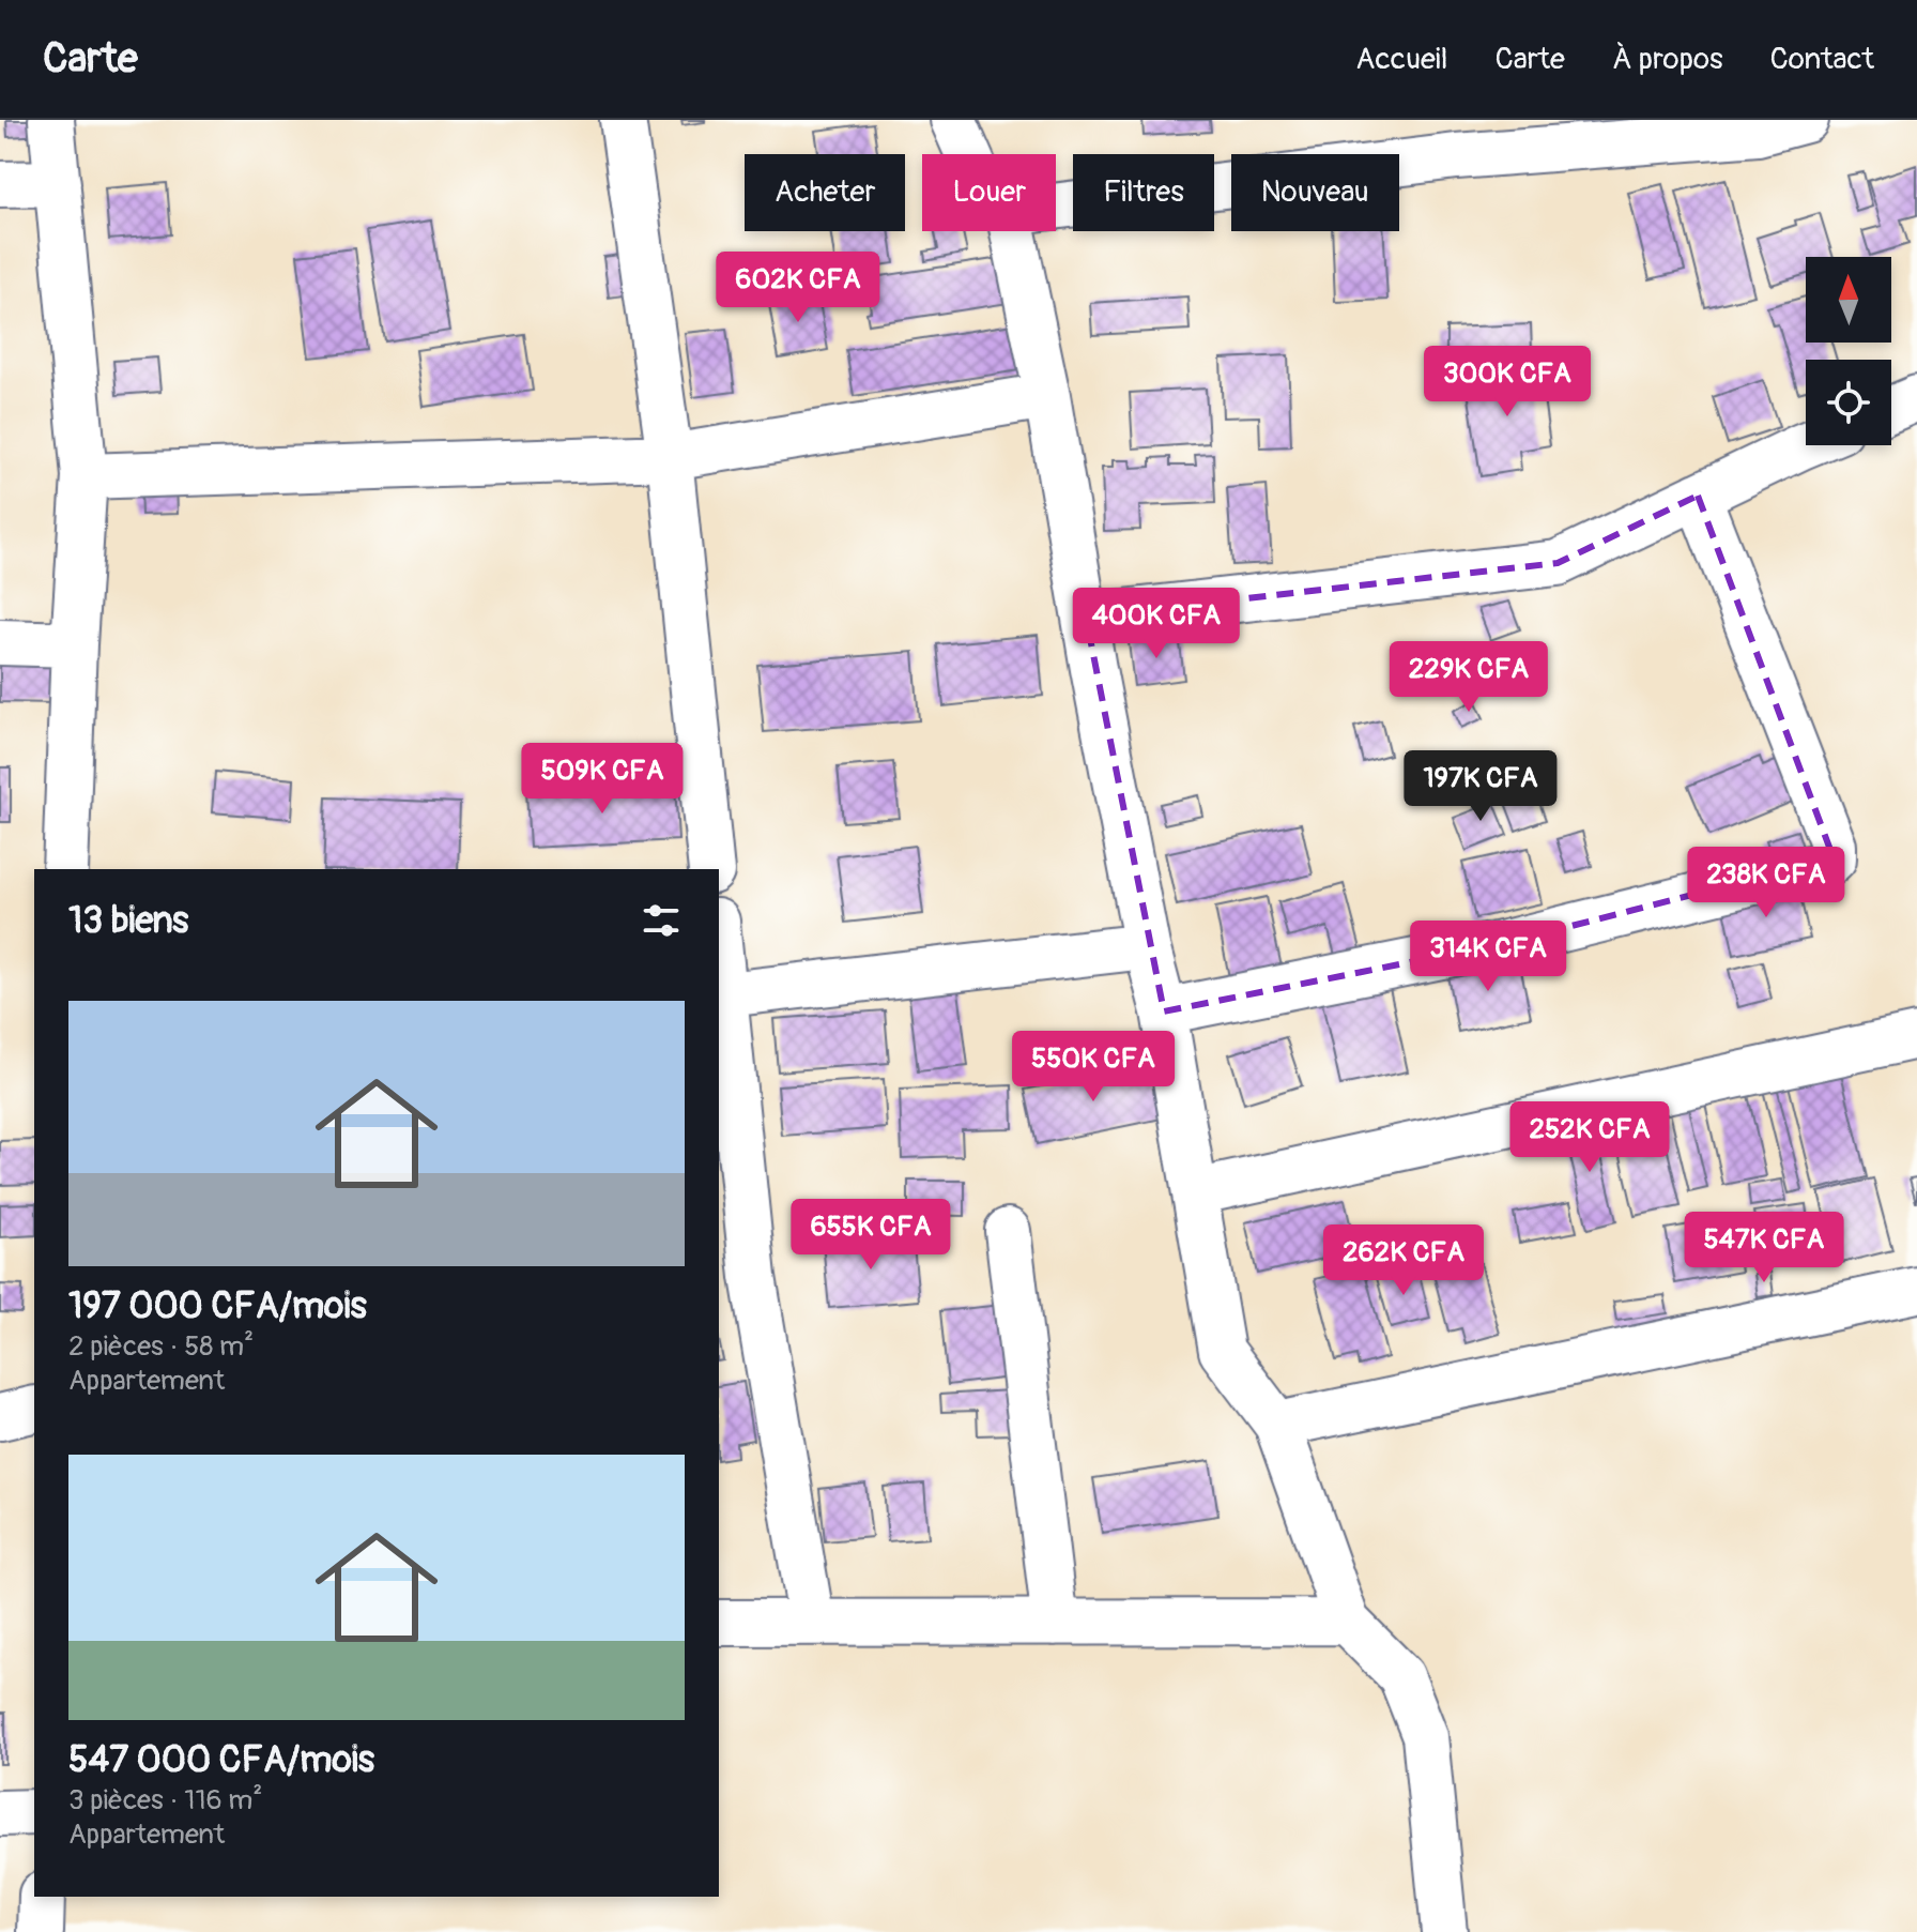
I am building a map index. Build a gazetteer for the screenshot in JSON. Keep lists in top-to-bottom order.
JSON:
{
  "north": "top",
  "page": {
    "header": "Carte",
    "nav": [
      "Accueil",
      "Carte",
      "À propos",
      "Contact"
    ],
    "chip": [
      "Acheter",
      "Louer",
      "Filtres",
      "Nouveau"
    ],
    "price": [
      "602K CFA",
      "300K CFA",
      "400K CFA",
      "229K CFA",
      "509K CFA",
      "197K CFA",
      "238K CFA",
      "314K CFA",
      "550K CFA",
      "252K CFA",
      "655K CFA",
      "547K CFA",
      "262K CFA"
    ],
    "heading": "13 biens",
    "list": [
      {
        "name": "197 000 CFA/mois",
        "note": "2 pièces · 58 m² · Appartement"
      },
      {
        "name": "547 000 CFA/mois",
        "note": "3 pièces · 116 m² · Appartement"
      }
    ]
  }
}
